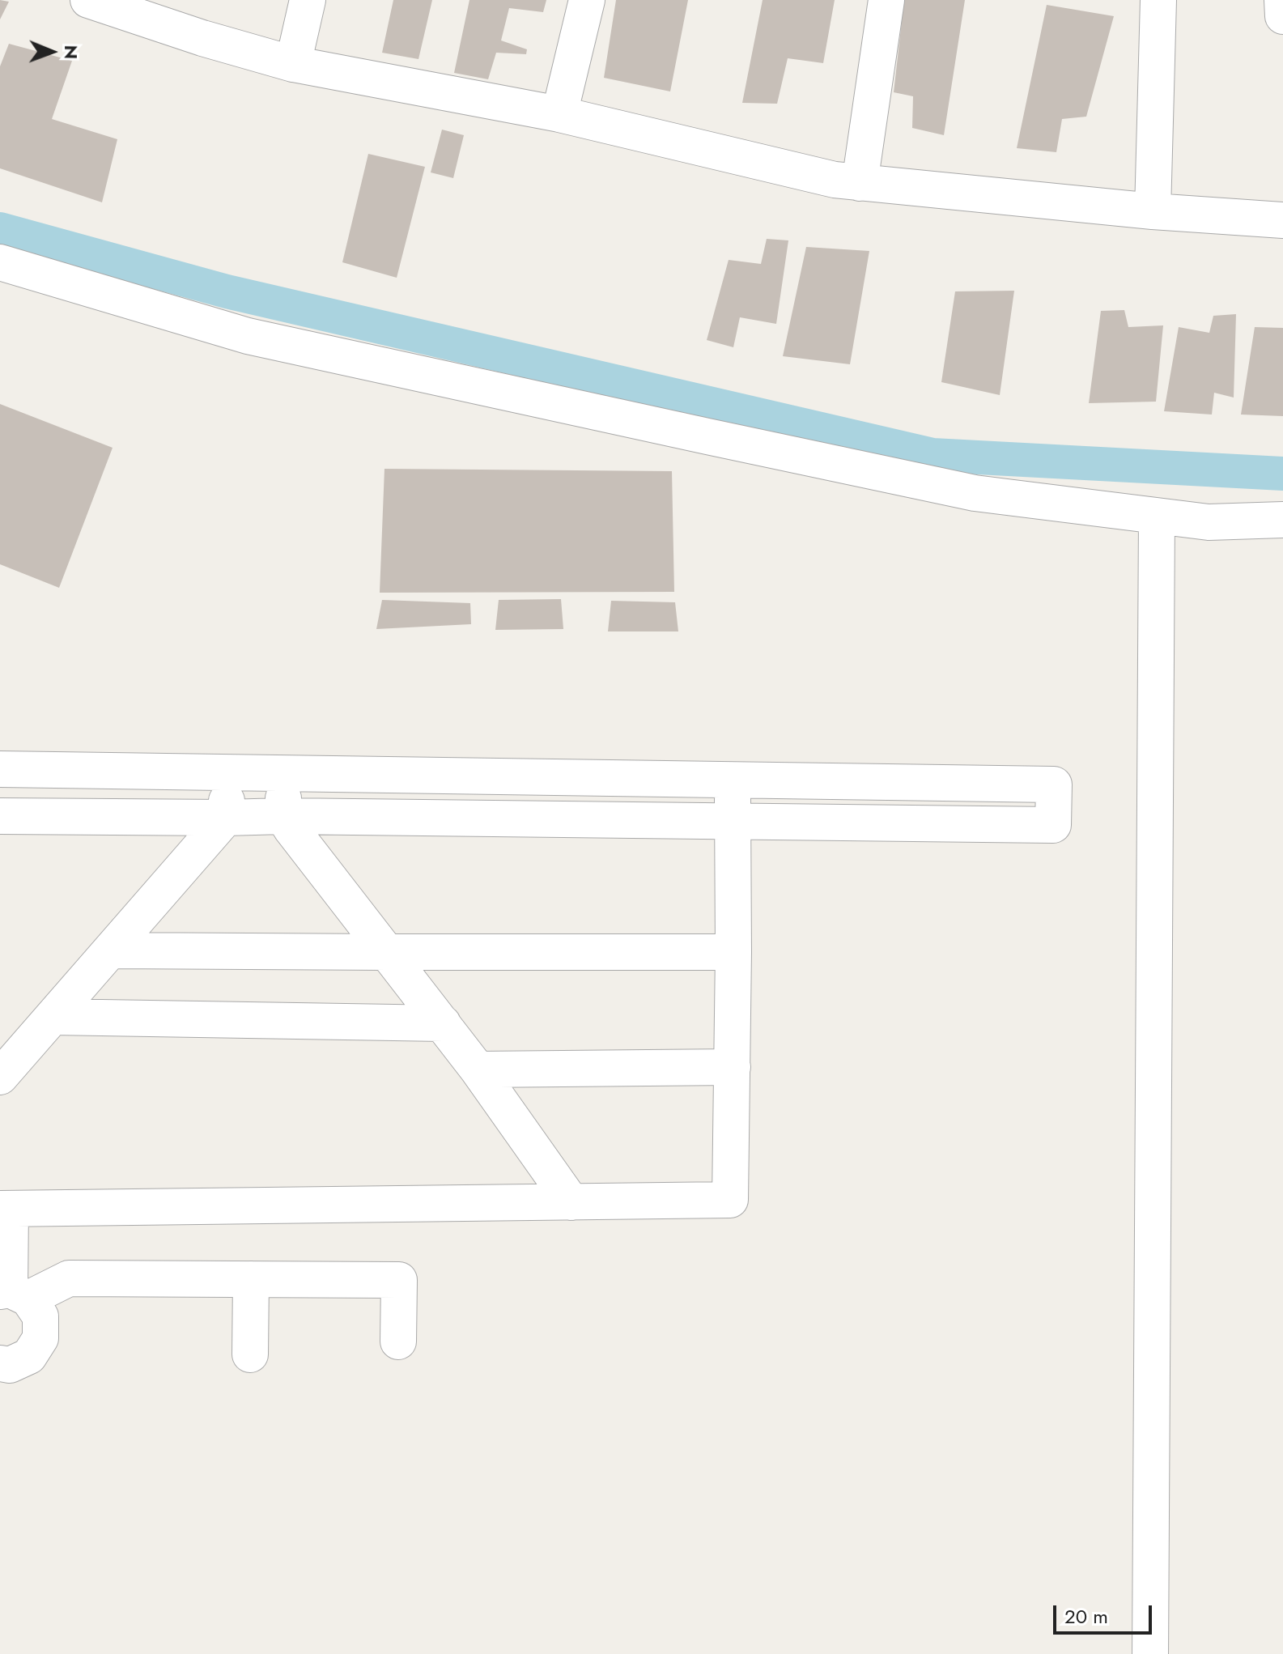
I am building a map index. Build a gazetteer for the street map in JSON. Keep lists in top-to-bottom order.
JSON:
{
  "scale_bar": "20 m",
  "north": "right"
}
